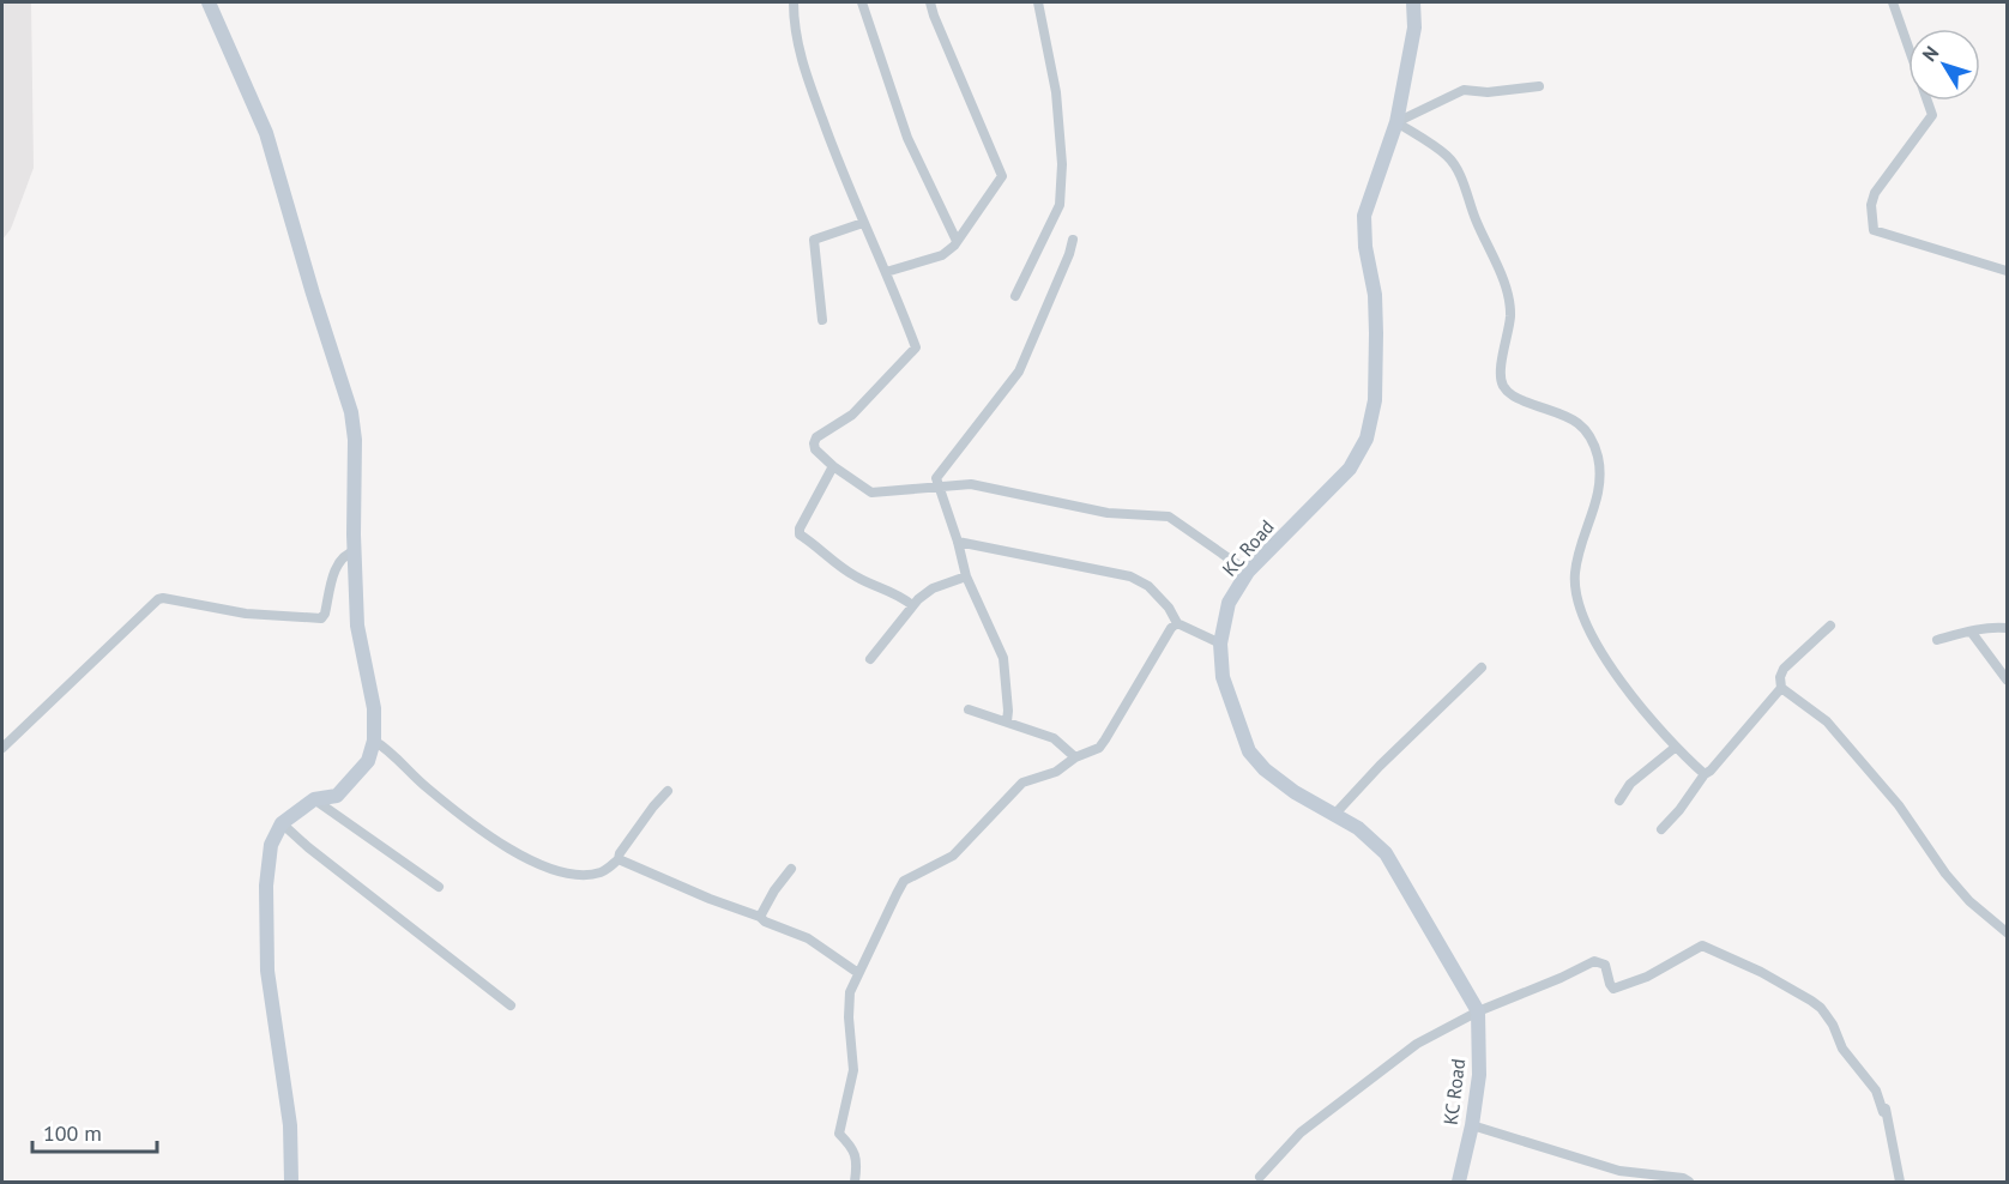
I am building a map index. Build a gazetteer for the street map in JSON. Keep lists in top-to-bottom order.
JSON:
{
  "streets": {
    "main road": ["KC Road"]
  },
  "scale_bar": "100 m",
  "north": "top left"
}
